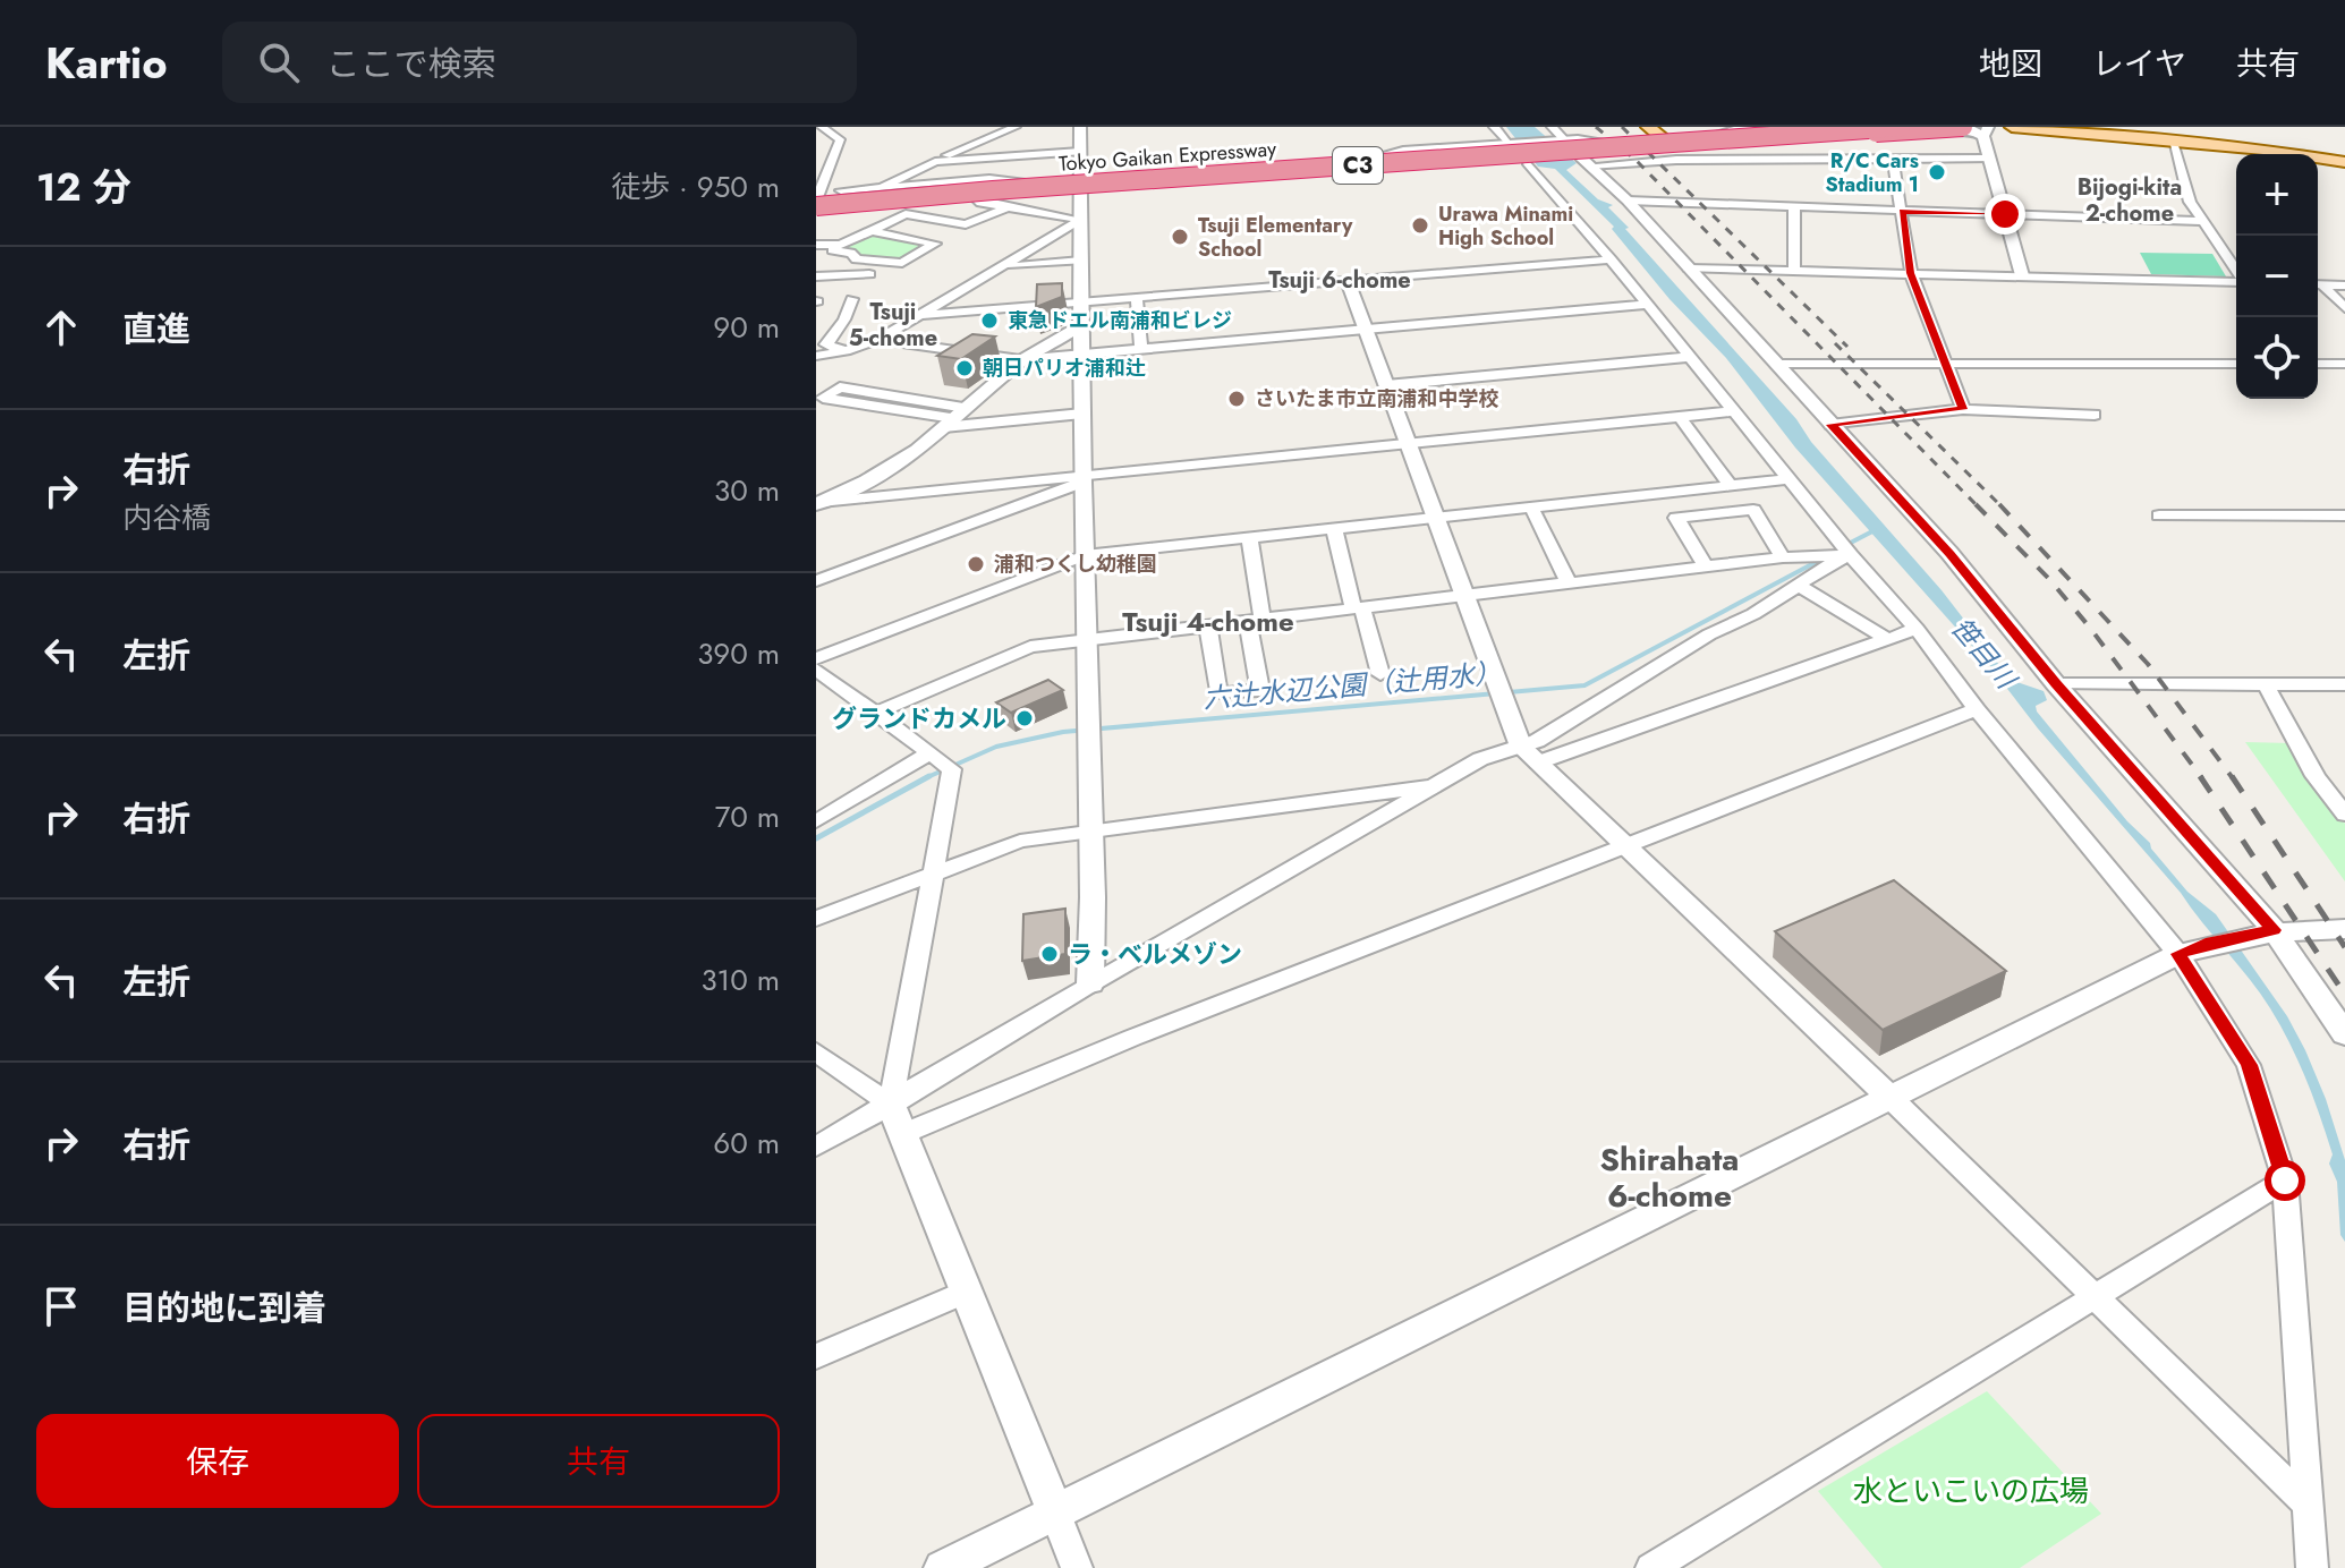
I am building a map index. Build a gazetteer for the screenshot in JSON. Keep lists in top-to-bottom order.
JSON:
{
  "streets": {
    "highway": ["Tokyo Gaikan Expressway", "C3"]
  },
  "districts": [
    "Bijogi-kita 2-chome",
    "Tsuji 6-chome",
    "Tsuji 5-chome",
    "Tsuji 4-chome",
    "Shirahata 6-chome"
  ],
  "water": ["笹目川", "六辻水辺公園（辻用水）"],
  "parks": ["水といこいの広場"],
  "places": [
    "R/C Cars Stadium 1",
    "Urawa Minami High School",
    "Tsuji Elementary School",
    "東急ドエル南浦和ビレジ",
    "朝日パリオ浦和辻",
    "さいたま市立南浦和中学校",
    "浦和つくし幼稚園",
    "グランドカメル",
    "ラ・ベルメゾン"
  ],
  "page": {
    "header": "Kartio",
    "search": "ここで検索",
    "nav": ["地図", "レイヤ", "共有"],
    "heading": ["12 分", "徒歩 · 950 m"],
    "map_buttons": ["+", "−"],
    "list": [
      ["直進", "90 m"],
      ["右折", "内谷橋", "30 m"],
      ["左折", "390 m"],
      ["右折", "70 m"],
      ["左折", "310 m"],
      ["右折", "60 m"],
      "目的地に到着"
    ],
    "buttons": ["保存", "共有"]
  }
}
